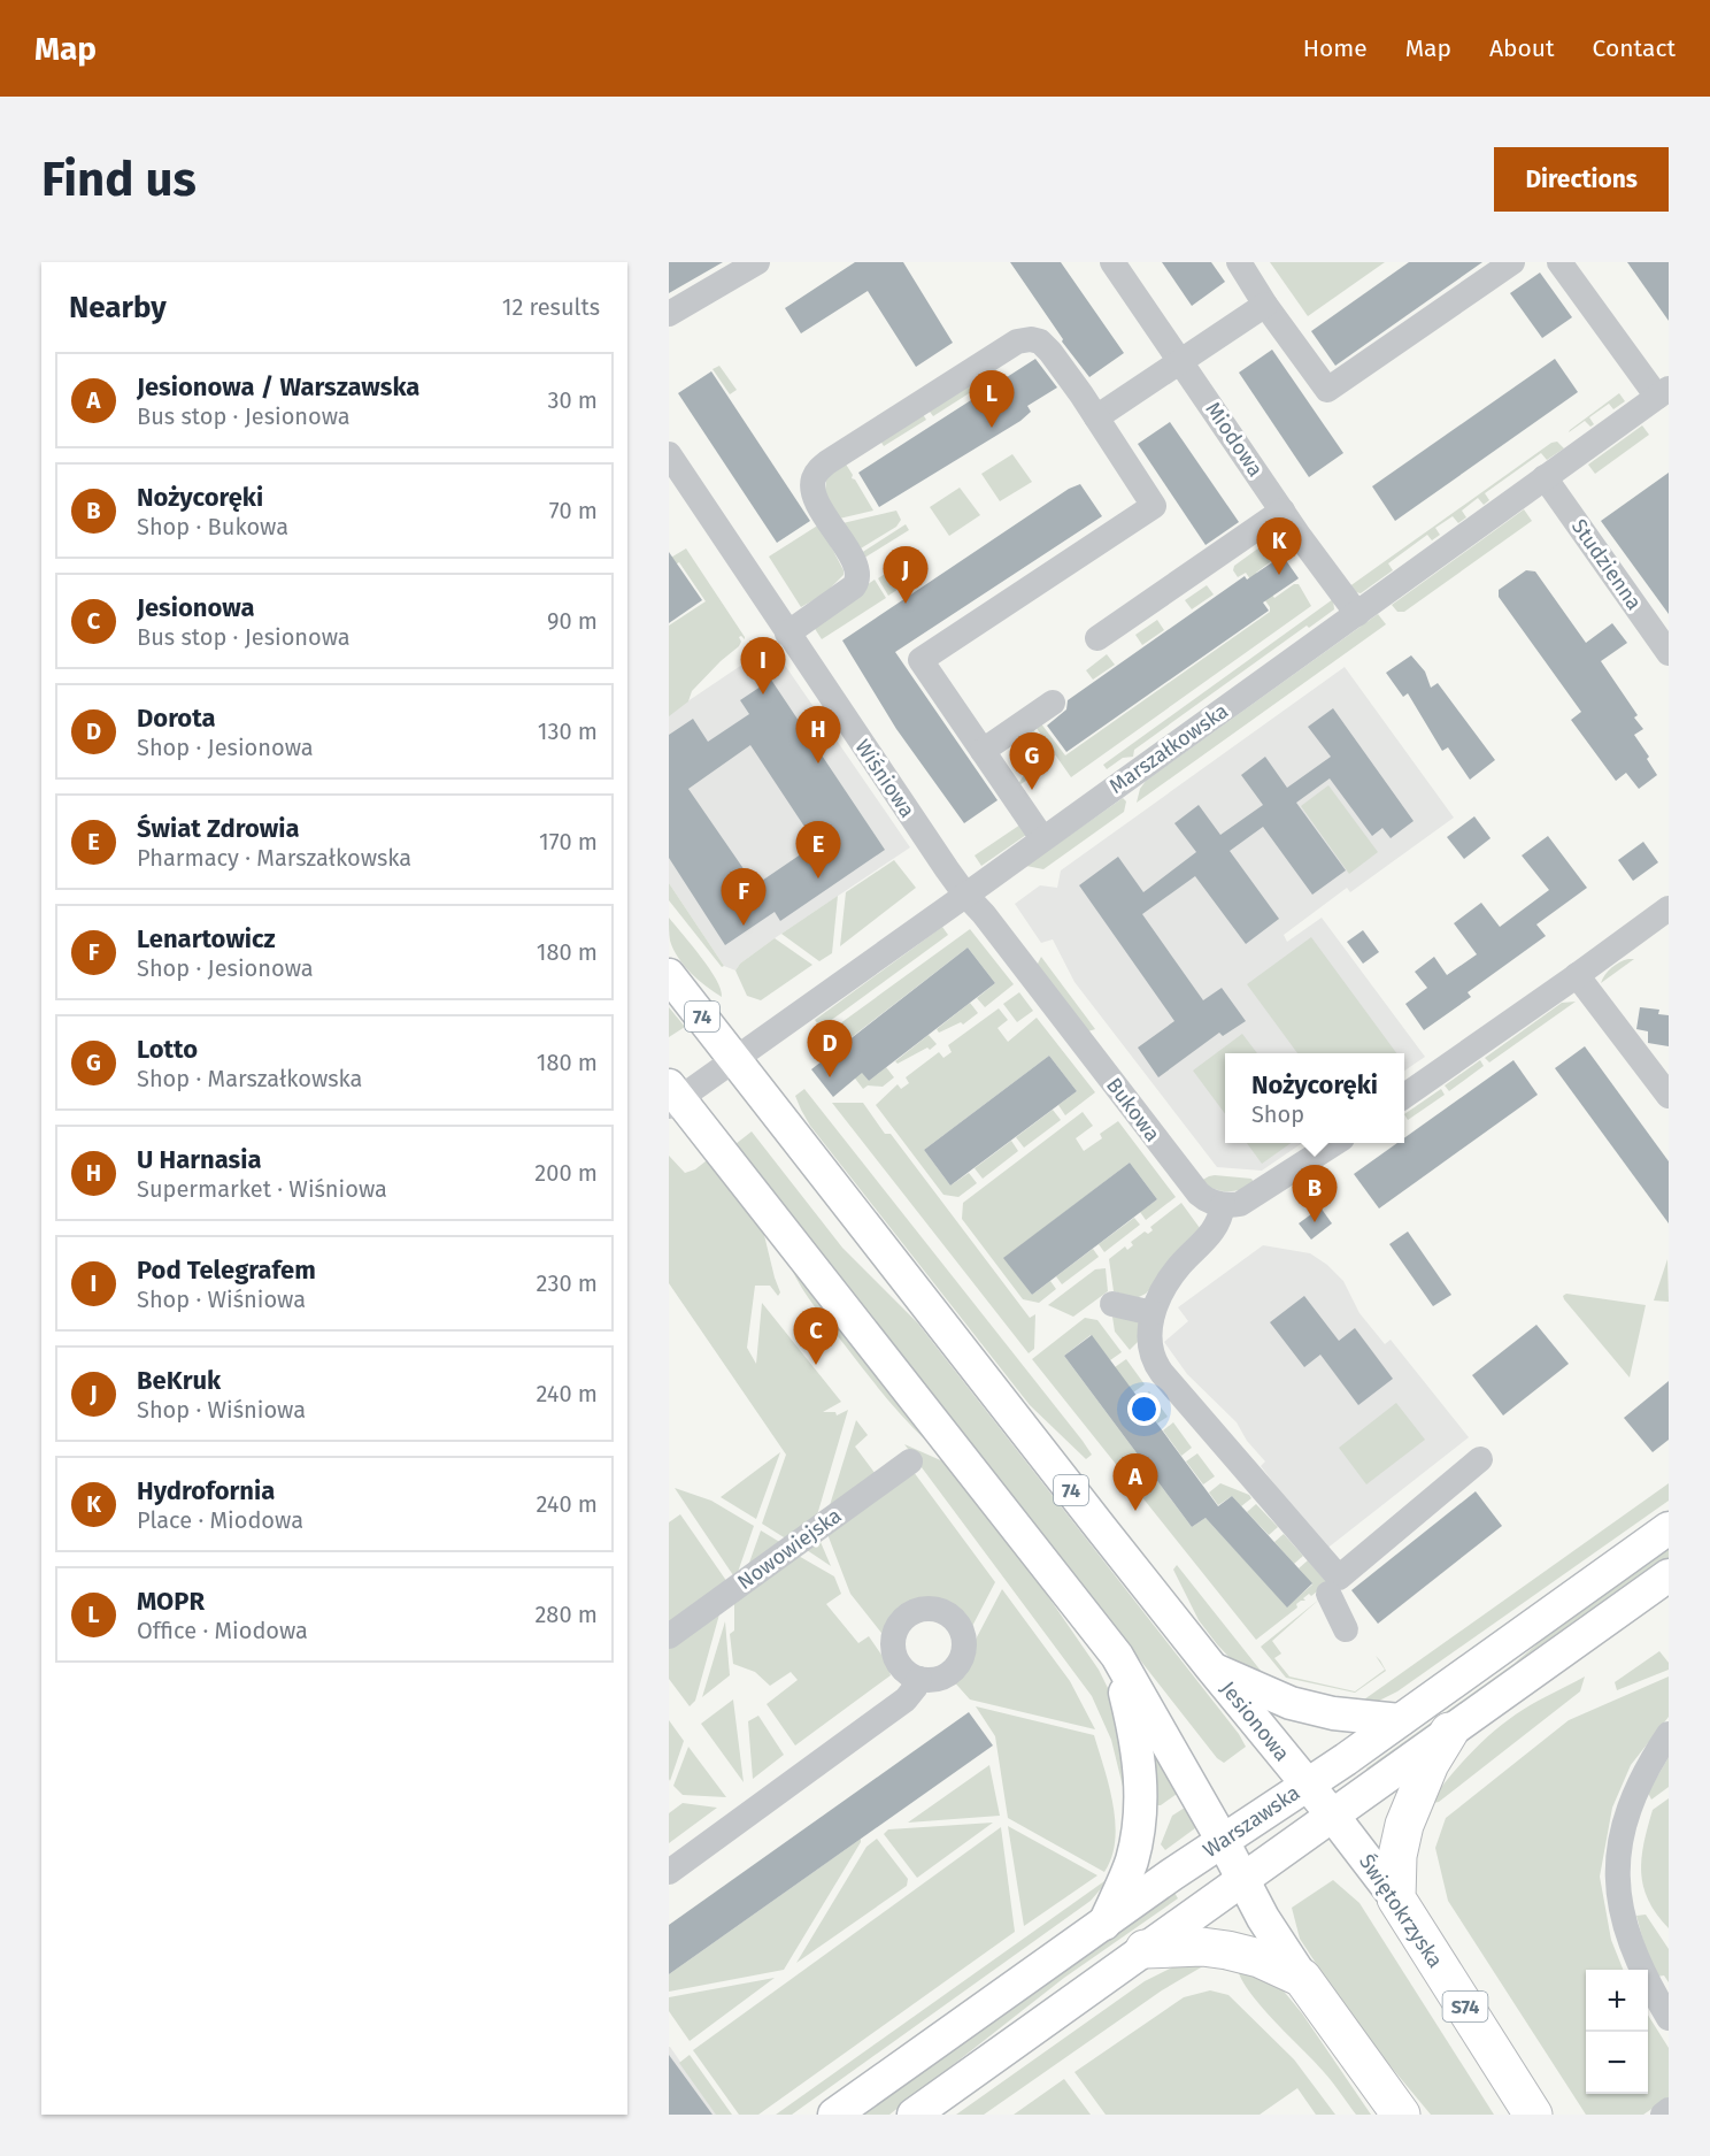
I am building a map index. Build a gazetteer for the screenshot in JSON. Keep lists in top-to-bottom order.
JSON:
{
  "streets": {
    "highway": ["Świętokrzyska", "S74"],
    "main road": ["74", "Jesionowa", "Warszawska"],
    "street": [
      "Miodowa",
      "Studzienna",
      "Marszałkowska",
      "Wiśniowa",
      "Bukowa",
      "Nowowiejska"
    ]
  },
  "crossings": [
    ["Miodowa", "Marszałkowska"],
    ["Studzienna", "Marszałkowska"],
    ["Marszałkowska", "Wiśniowa"],
    ["Marszałkowska", "Bukowa"],
    ["Marszałkowska", "Jesionowa"],
    ["Wiśniowa", "Bukowa"],
    ["Jesionowa", "Warszawska"],
    ["Jesionowa", "Świętokrzyska"],
    ["Warszawska", "Świętokrzyska"]
  ],
  "page": {
    "header": "Map",
    "nav": [
      "Home",
      "Map",
      "About",
      "Contact"
    ],
    "buttons": "Directions",
    "title": "Find us",
    "heading": ["Nearby", "12 results"],
    "list": [
      {
        "mark": "A",
        "name": "Jesionowa / Warszawska",
        "note": "Bus stop · Jesionowa",
        "value": "30 m"
      },
      {
        "mark": "B",
        "name": "Nożycoręki",
        "note": "Shop · Bukowa",
        "value": "70 m"
      },
      {
        "mark": "C",
        "name": "Jesionowa",
        "note": "Bus stop · Jesionowa",
        "value": "90 m"
      },
      {
        "mark": "D",
        "name": "Dorota",
        "note": "Shop · Jesionowa",
        "value": "130 m"
      },
      {
        "mark": "E",
        "name": "Świat Zdrowia",
        "note": "Pharmacy · Marszałkowska",
        "value": "170 m"
      },
      {
        "mark": "F",
        "name": "Lenartowicz",
        "note": "Shop · Jesionowa",
        "value": "180 m"
      },
      {
        "mark": "G",
        "name": "Lotto",
        "note": "Shop · Marszałkowska",
        "value": "180 m"
      },
      {
        "mark": "H",
        "name": "U Harnasia",
        "note": "Supermarket · Wiśniowa",
        "value": "200 m"
      },
      {
        "mark": "I",
        "name": "Pod Telegrafem",
        "note": "Shop · Wiśniowa",
        "value": "230 m"
      },
      {
        "mark": "J",
        "name": "BeKruk",
        "note": "Shop · Wiśniowa",
        "value": "240 m"
      },
      {
        "mark": "K",
        "name": "Hydrofornia",
        "note": "Place · Miodowa",
        "value": "240 m"
      },
      {
        "mark": "L",
        "name": "MOPR",
        "note": "Office · Miodowa",
        "value": "280 m"
      }
    ],
    "pins": [
      "L",
      "K",
      "J",
      "I",
      "H",
      "G",
      "E",
      "F",
      "D",
      "B",
      "C",
      "A"
    ],
    "popup": ["Nożycoręki", "Shop"],
    "map_buttons": ["+", "−"]
  }
}
